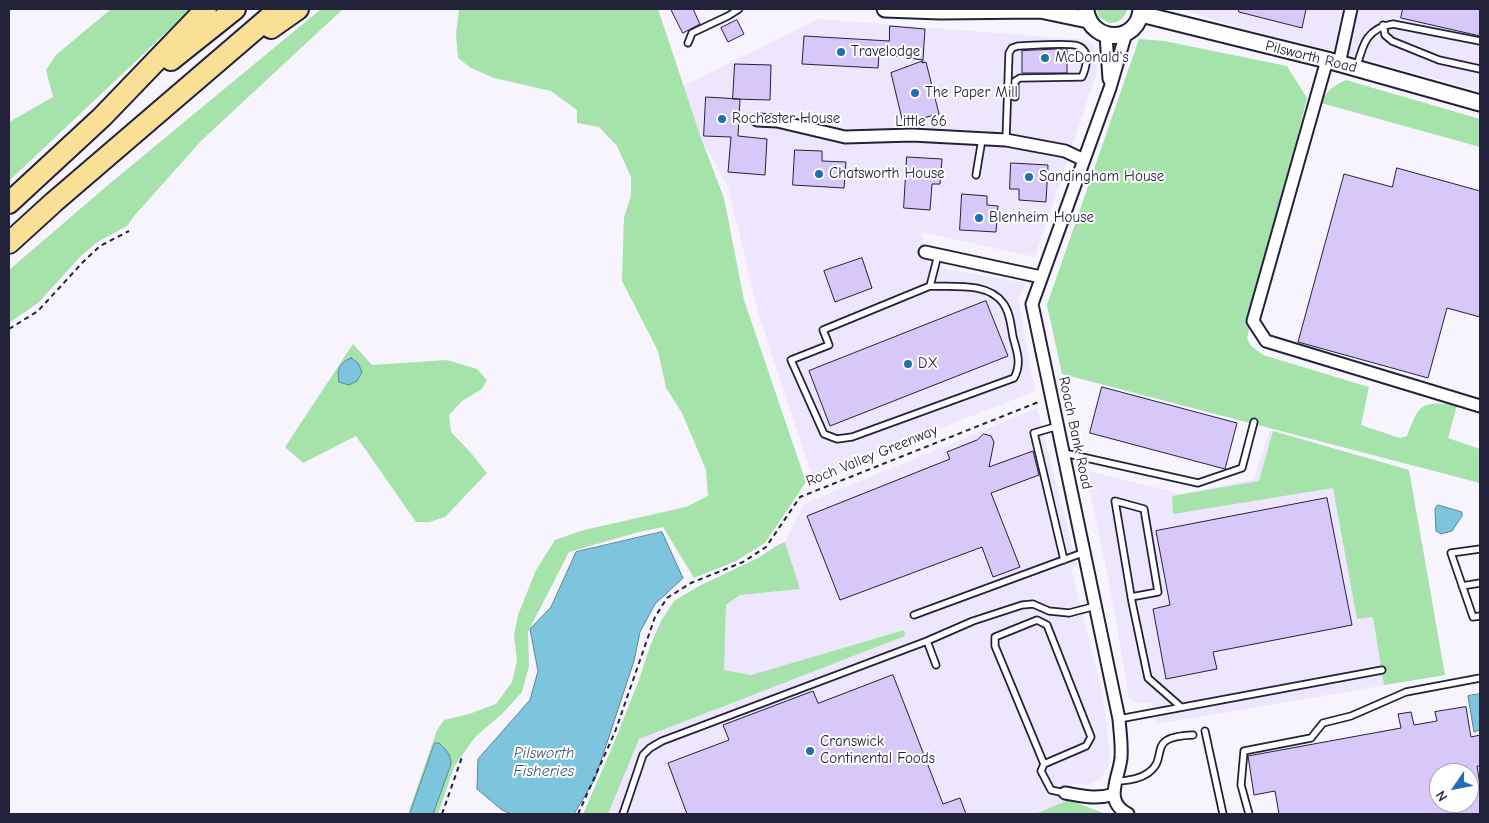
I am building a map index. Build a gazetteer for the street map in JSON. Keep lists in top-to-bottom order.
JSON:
{
  "streets": {
    "street": ["Pilsworth Road", "Little 66", "Roach Bank Road"],
    "path": ["Roch Valley Greenway"]
  },
  "crossings": [
    ["Little 66", "Roach Bank Road"],
    ["Roach Bank Road", "Roch Valley Greenway"]
  ],
  "water": ["Pilsworth Fisheries"],
  "places": [
    "Travelodge",
    "McDonald's",
    "The Paper Mill",
    "Rochester House",
    "Chatsworth House",
    "Sandingham House",
    "Blenheim House",
    "DX",
    "Cranswick Continental Foods"
  ],
  "north": "bottom left"
}
